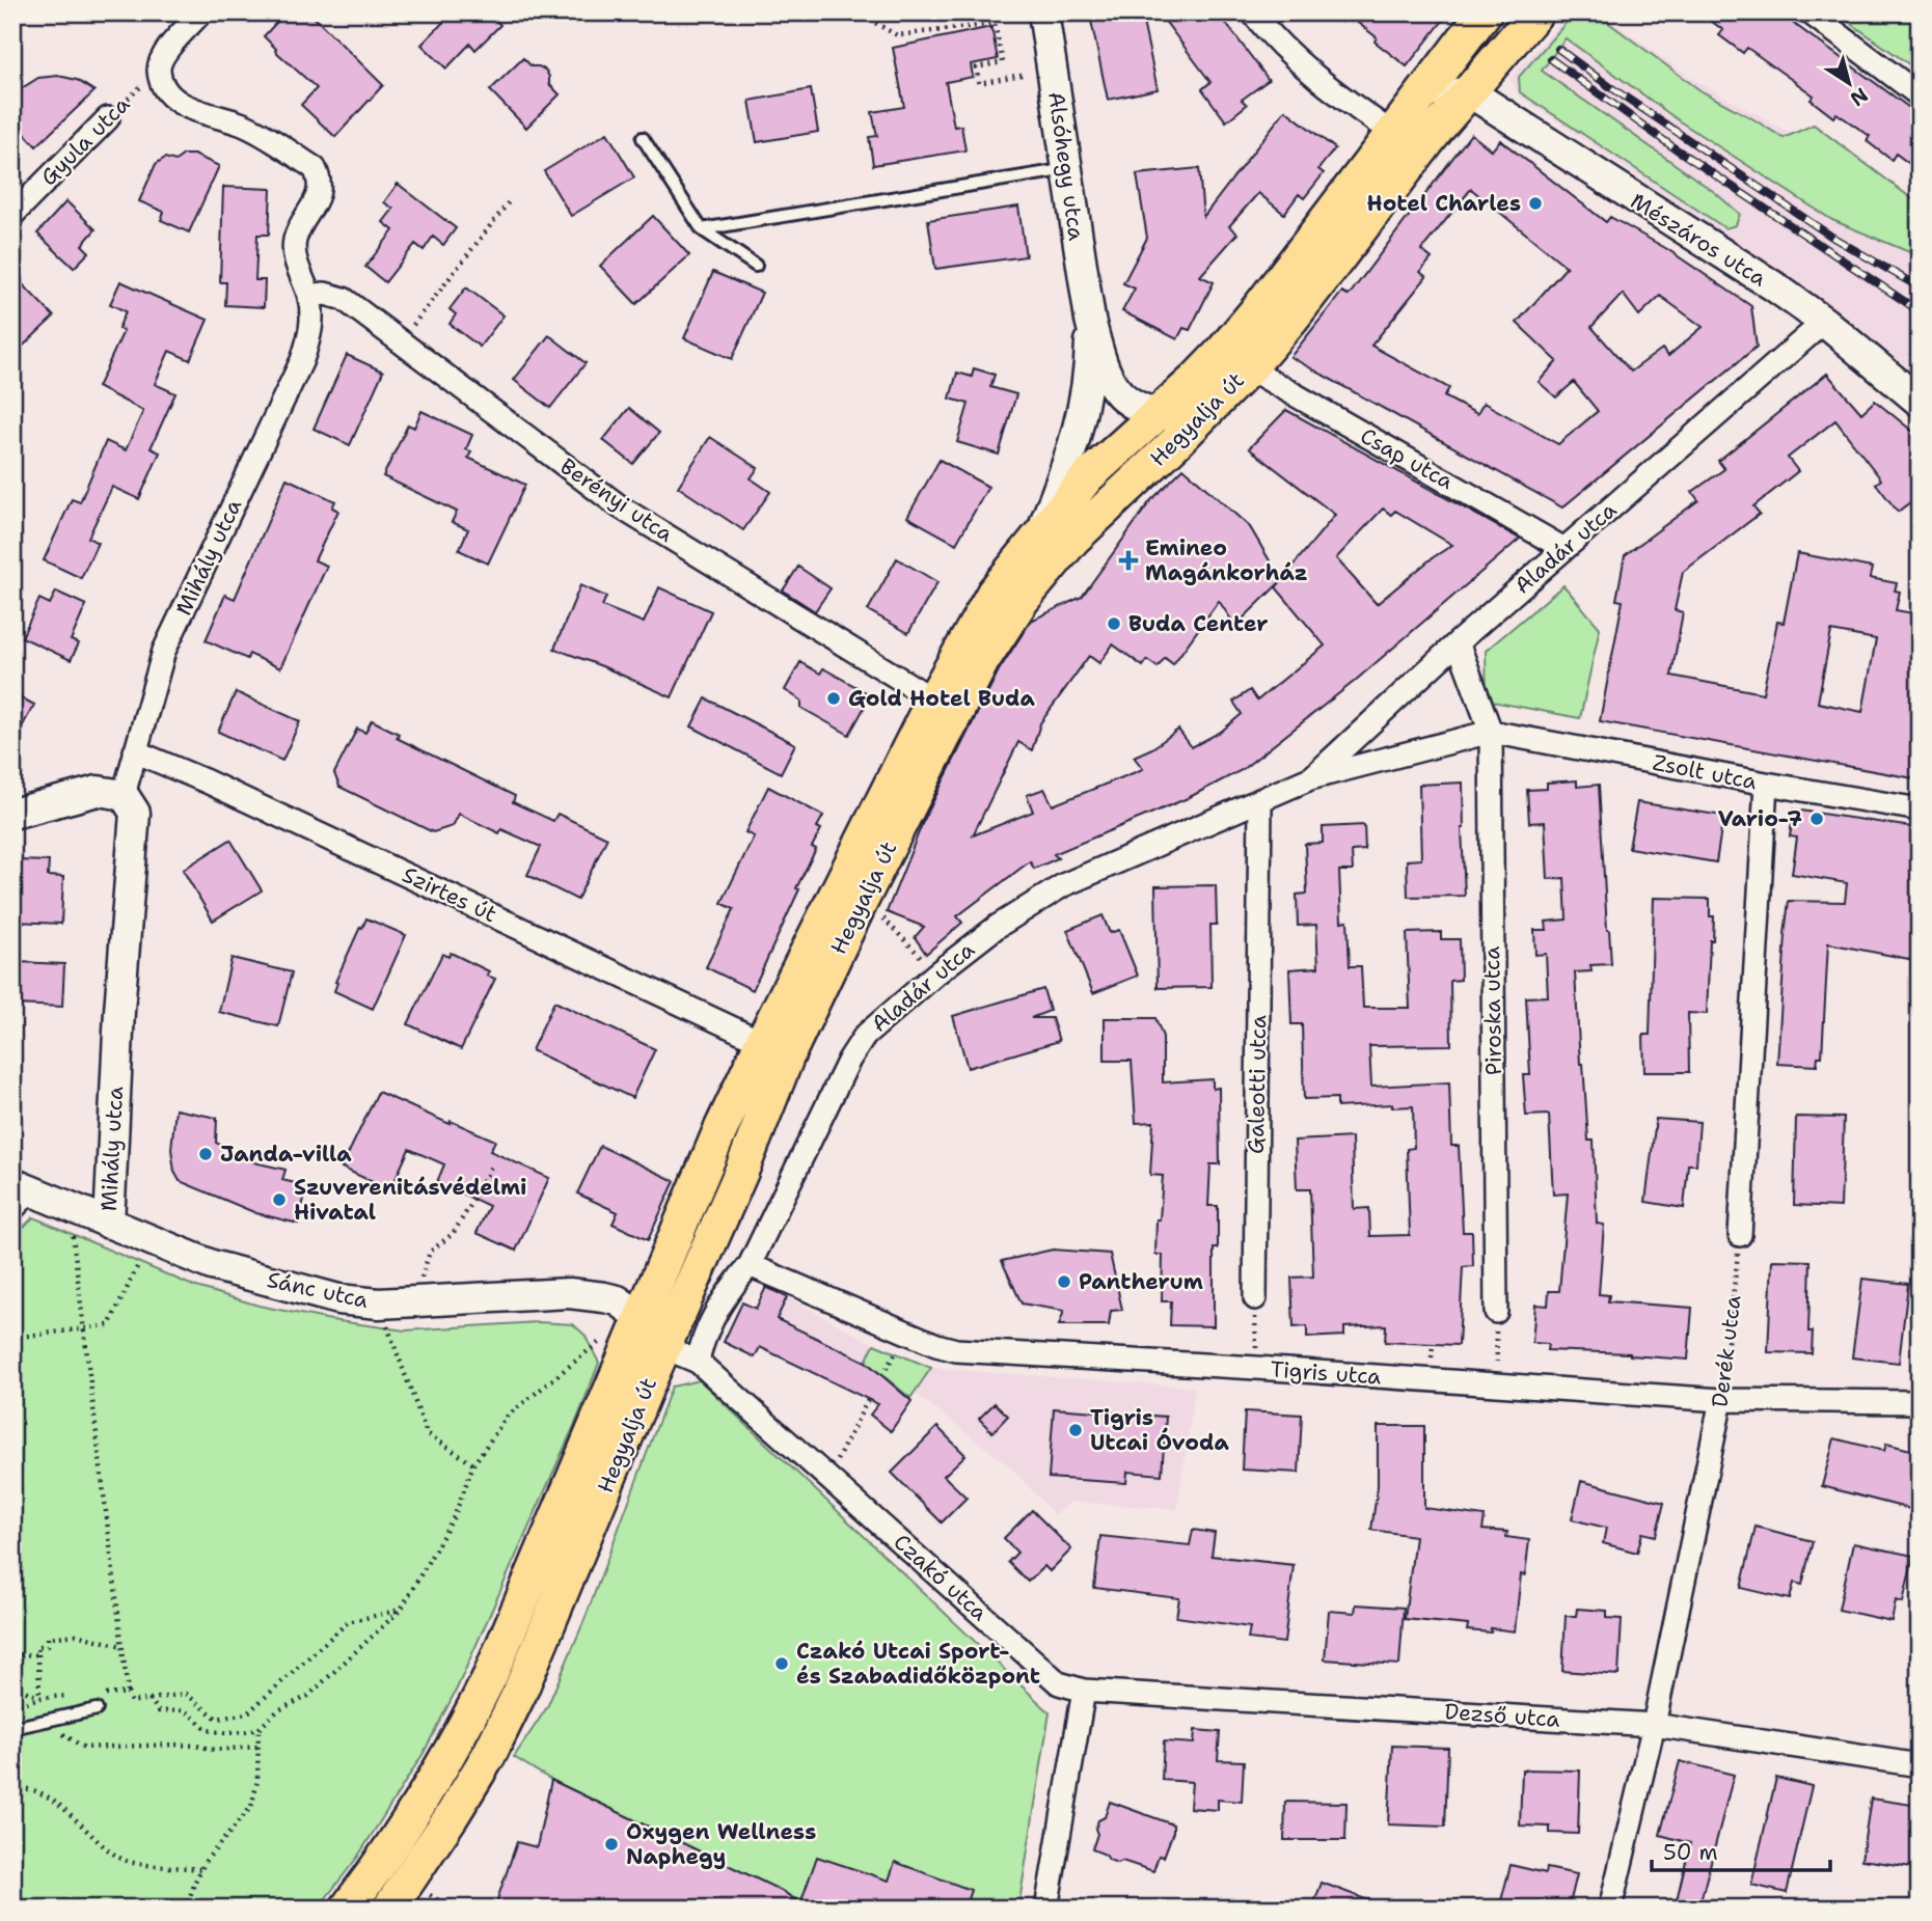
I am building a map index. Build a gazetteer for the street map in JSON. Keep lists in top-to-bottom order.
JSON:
{
  "streets": {
    "main road": ["Hegyalja út"],
    "street": [
      "Gyula utca",
      "Alsóhegy utca",
      "Mészáros utca",
      "Csap utca",
      "Berényi utca",
      "Aladár utca",
      "Mihály utca",
      "Zsolt utca",
      "Szirtes út",
      "Piroska utca",
      "Galeotti utca",
      "Sánc utca",
      "Derék utca",
      "Tigris utca",
      "Czakó utca",
      "Dezső utca"
    ]
  },
  "crossings": [
    ["Gyula utca", "Mihály utca"],
    ["Alsóhegy utca", "Hegyalja út"],
    ["Mészáros utca", "Hegyalja út"],
    ["Mészáros utca", "Aladár utca"],
    ["Hegyalja út", "Csap utca"],
    ["Hegyalja út", "Berényi utca"],
    ["Hegyalja út", "Szirtes út"],
    ["Hegyalja út", "Sánc utca"],
    ["Hegyalja út", "Czakó utca"],
    ["Csap utca", "Aladár utca"],
    ["Berényi utca", "Mihály utca"],
    ["Aladár utca", "Zsolt utca"],
    ["Aladár utca", "Piroska utca"],
    ["Aladár utca", "Galeotti utca"],
    ["Aladár utca", "Tigris utca"],
    ["Aladár utca", "Czakó utca"],
    ["Mihály utca", "Szirtes út"],
    ["Mihály utca", "Sánc utca"],
    ["Zsolt utca", "Piroska utca"],
    ["Sánc utca", "Czakó utca"],
    ["Derék utca", "Tigris utca"],
    ["Derék utca", "Dezső utca"],
    ["Czakó utca", "Dezső utca"]
  ],
  "places": {
    "other": [
      "Hotel Charles",
      "Buda Center",
      "Gold Hotel Buda",
      "Vario-7",
      "Janda-villa",
      "Szuverenitásvédelmi Hivatal",
      "Pantherum",
      "Tigris Utcai Óvoda",
      "Czakó Utcai Sport- és Szabadidőközpont",
      "Oxygen Wellness Naphegy"
    ],
    "health": ["Emineo Magánkorház"]
  },
  "scale_bar": "50 m",
  "north": "bottom right"
}
